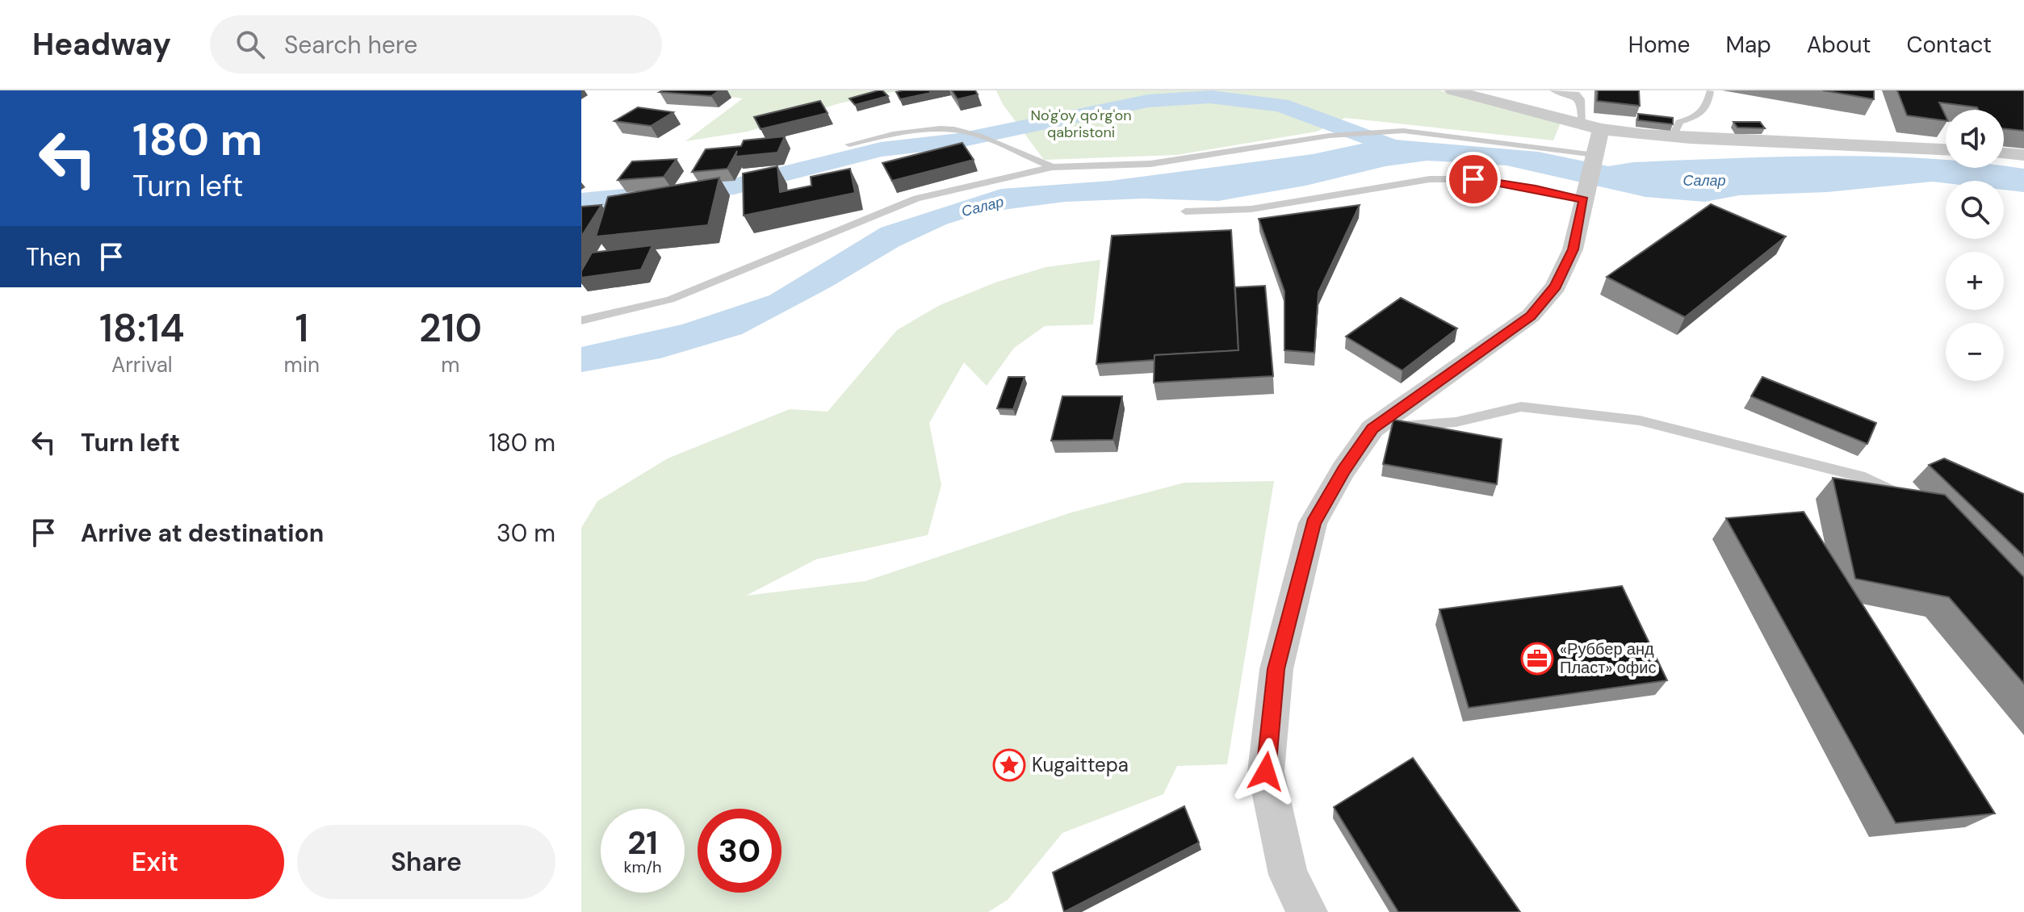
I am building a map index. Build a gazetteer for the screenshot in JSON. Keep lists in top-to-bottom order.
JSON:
{
  "water": ["Салар"],
  "parks": ["No'g'oy qo'rg'on qabristoni"],
  "places": {
    "office": ["«Руббер анд Пласт» офис"],
    "place": ["Kugaittepa"]
  },
  "page": {
    "header": "Headway",
    "search": "Search here",
    "nav": [
      "Home",
      "Map",
      "About",
      "Contact"
    ],
    "turn": ["180 m", "Turn left"],
    "map_buttons": ["+", "−"],
    "then": "Then",
    "eta": [
      "18:14",
      "Arrival",
      "1",
      "min",
      "210",
      "m"
    ],
    "list": [
      {
        "name": "Turn left",
        "value": "180 m"
      },
      {
        "name": "Arrive at destination",
        "value": "30 m"
      }
    ],
    "speed": "21 km/h",
    "limit": "30",
    "buttons": ["Exit", "Share"]
  }
}
